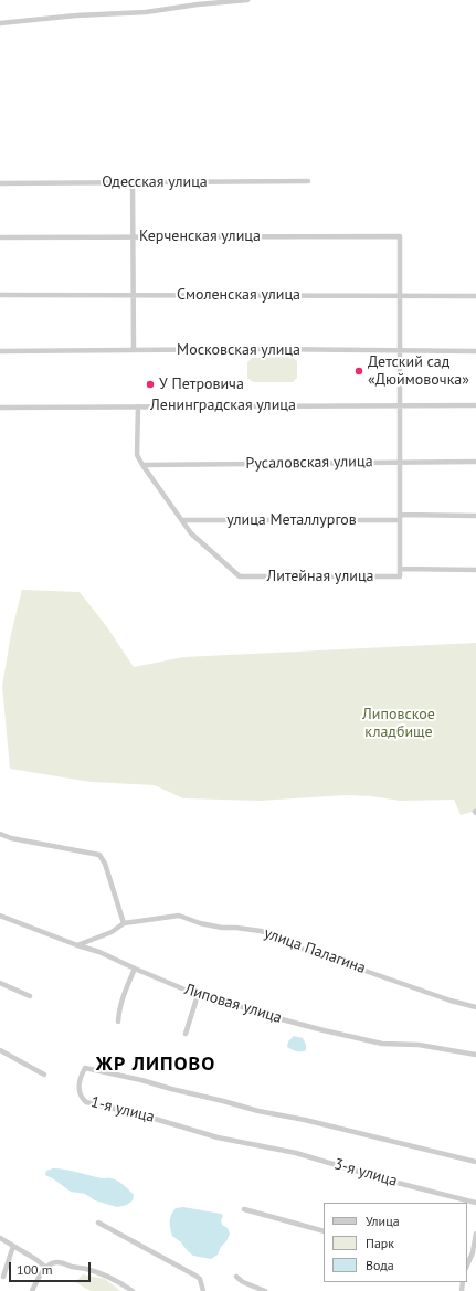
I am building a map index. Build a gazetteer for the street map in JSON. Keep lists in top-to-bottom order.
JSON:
{
  "streets": {
    "street": [
      "Одесская улица",
      "Керченская улица",
      "Смоленская улица",
      "Московская улица",
      "Ленинградская улица",
      "Русаловская улица",
      "улица Металлургов",
      "Литейная улица",
      "улица Палагина",
      "Липовая улица",
      "1-я улица",
      "3-я улица"
    ]
  },
  "crossings": [
    ["Керченская улица", "Смоленская улица"],
    ["улица Металлургов", "Литейная улица"],
    ["улица Палагина", "Липовая улица"],
    ["1-я улица", "3-я улица"]
  ],
  "districts": ["ЖР ЛИПОВО"],
  "parks": ["Липовское кладбище"],
  "places": ["Детский сад «Дюймовочка»", "У Петровича"],
  "legend": ["Улица", "Парк", "Вода"],
  "scale_bar": "100 m"
}
